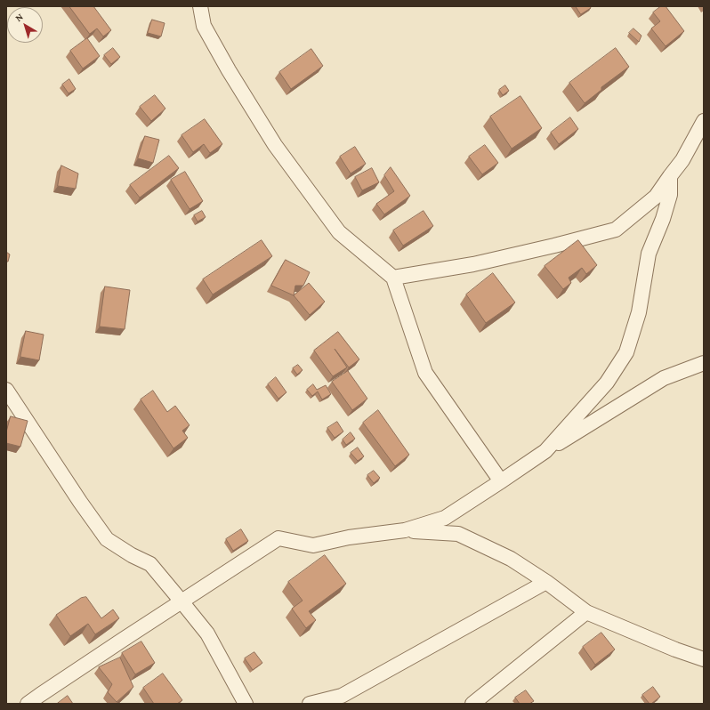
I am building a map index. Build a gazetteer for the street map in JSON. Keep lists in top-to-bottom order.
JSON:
{
  "north": "top left"
}
